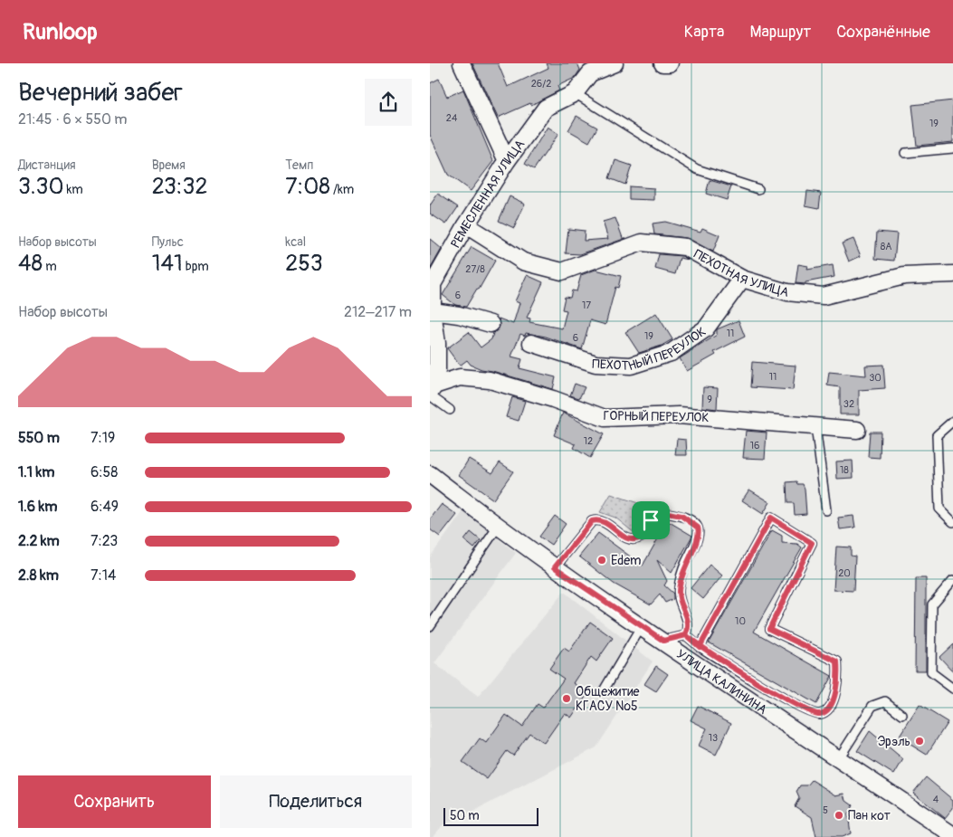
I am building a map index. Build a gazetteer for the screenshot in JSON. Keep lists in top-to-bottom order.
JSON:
{
  "streets": {
    "street": [
      "РЕМЕСЛЕННАЯ УЛИЦА",
      "ПЕХОТНАЯ УЛИЦА",
      "ПЕХОТНЫЙ ПЕРЕУЛОК",
      "ГОРНЫЙ ПЕРЕУЛОК",
      "УЛИЦА КАЛИНИНА"
    ]
  },
  "crossings": [
    ["РЕМЕСЛЕННАЯ УЛИЦА", "ПЕХОТНАЯ УЛИЦА"],
    ["РЕМЕСЛЕННАЯ УЛИЦА", "ГОРНЫЙ ПЕРЕУЛОК"],
    ["ПЕХОТНАЯ УЛИЦА", "ПЕХОТНЫЙ ПЕРЕУЛОК"]
  ],
  "places": [
    "Edem",
    "Общежитие КГАСУ №5",
    "Эрэль",
    "Пан кот"
  ],
  "house_numbers": [
    "26/2",
    "24",
    "19",
    "8А",
    "27/8",
    "6",
    "17",
    "11",
    "19",
    "6",
    "11",
    "30",
    "9",
    "32",
    "12",
    "16",
    "18",
    "20",
    "10",
    "13",
    "4",
    "5"
  ],
  "scale_bar": "50 m",
  "page": {
    "header": "Runloop",
    "nav": ["Карта", "Маршрут", "Сохранённые"],
    "heading": ["Вечерний забег", "21:45 · 6 × 550 m"],
    "stats": [
      ["Дистанция", "3.30 km"],
      ["Время", "23:32"],
      ["Темп", "7:08 /km"],
      ["Набор высоты", "48 m"],
      ["Пульс", "141 bpm"],
      ["kcal", "253"]
    ],
    "chart": ["Набор высоты", "212–217 m"],
    "list": [
      {
        "name": "550 m",
        "note": "7:19"
      },
      {
        "name": "1.1 km",
        "note": "6:58"
      },
      {
        "name": "1.6 km",
        "note": "6:49"
      },
      {
        "name": "2.2 km",
        "note": "7:23"
      },
      {
        "name": "2.8 km",
        "note": "7:14"
      }
    ],
    "buttons": ["Сохранить", "Поделиться"],
    "scale": "50 m"
  }
}
